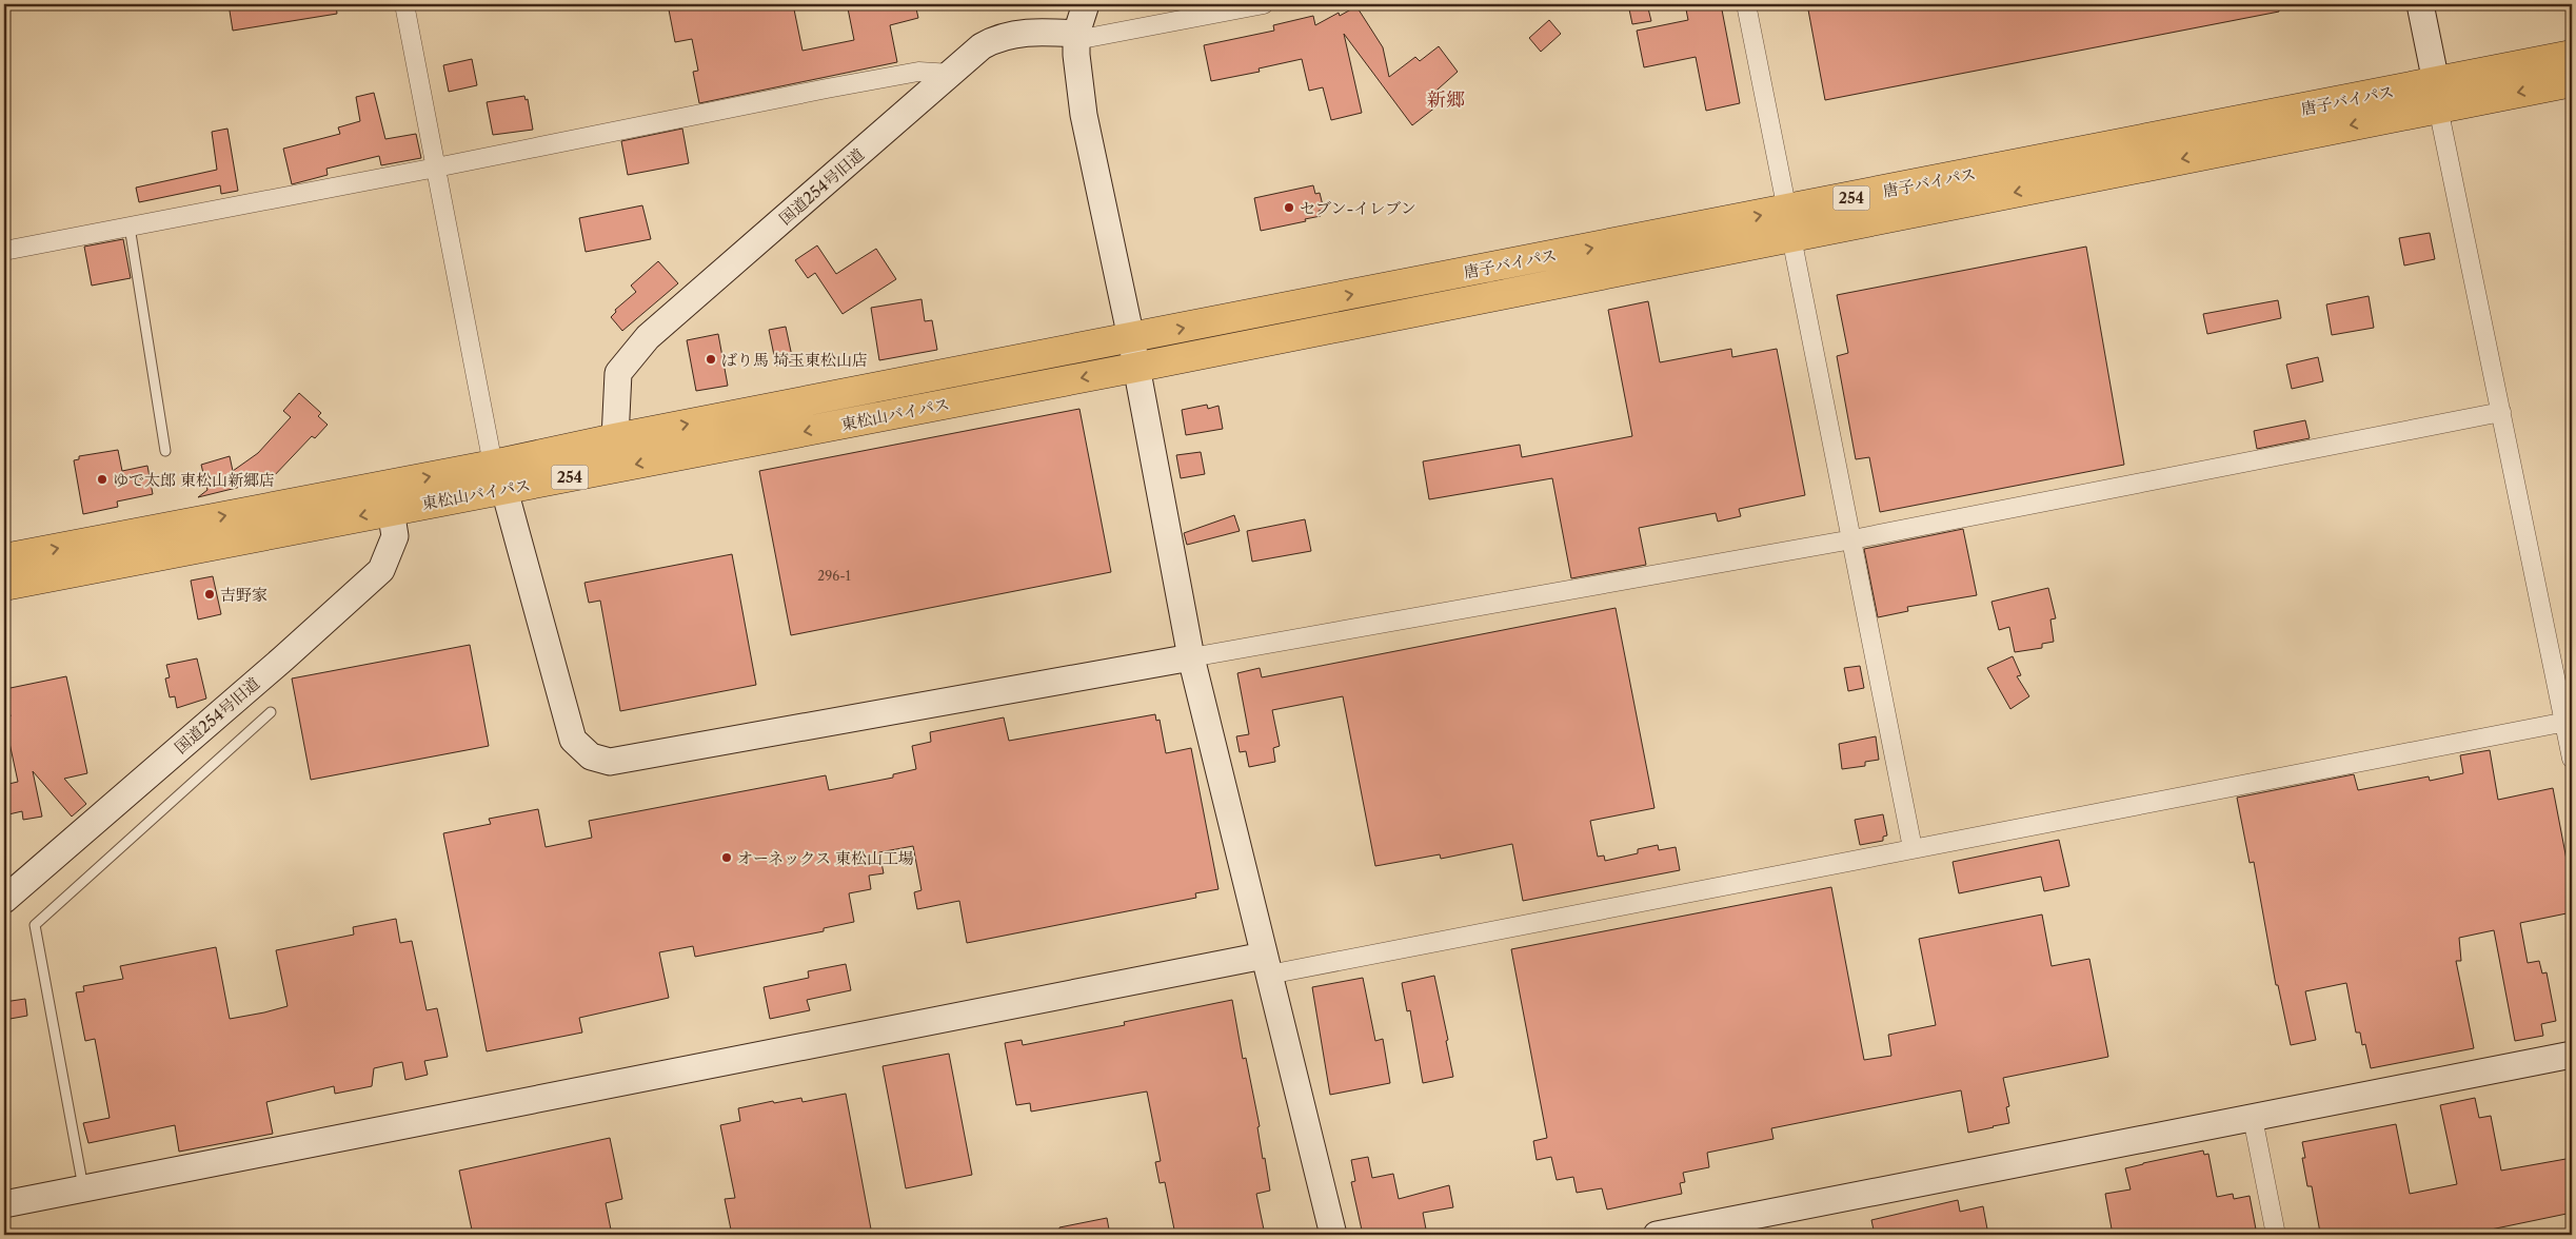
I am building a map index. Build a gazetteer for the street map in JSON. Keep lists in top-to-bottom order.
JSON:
{
  "streets": {
    "highway": ["唐子バイパス", "254", "東松山バイパス"],
    "street": ["国道254号旧道"]
  },
  "crossings": [
    ["唐子バイパス", "東松山バイパス"],
    ["国道254号旧道", "東松山バイパス"]
  ],
  "districts": ["新郷"],
  "places": [
    "セブン-イレブン",
    "ばり馬 埼玉東松山店",
    "ゆで太郎 東松山新郷店",
    "吉野家",
    "オーネックス 東松山工場"
  ],
  "house_numbers": ["296-1"]
}
